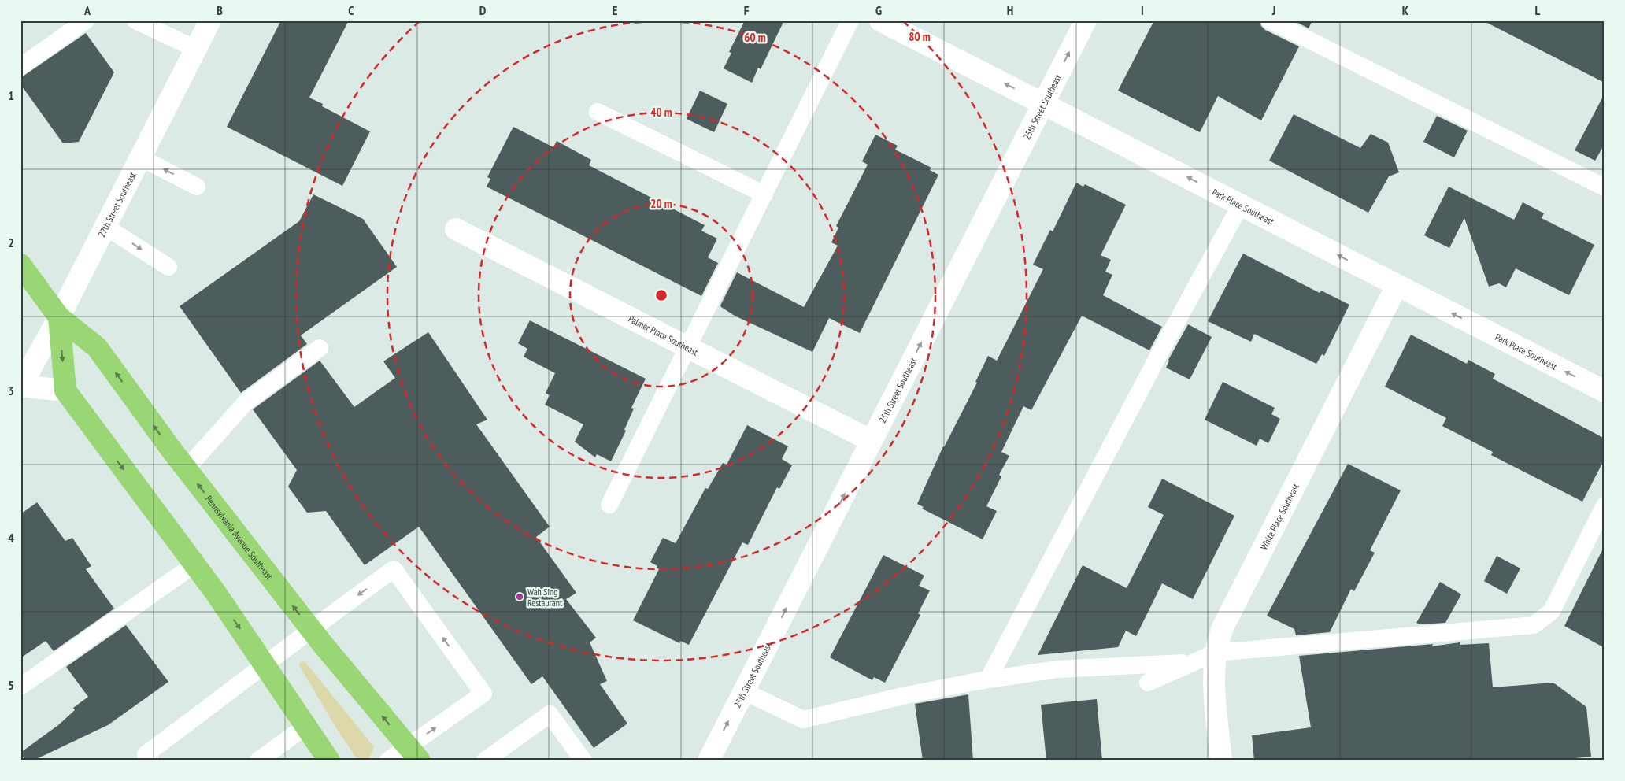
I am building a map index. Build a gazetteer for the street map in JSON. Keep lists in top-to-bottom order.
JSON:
{
  "streets": {
    "highway": ["Pennsylvania Avenue Southeast"],
    "street": [
      "25th Street Southeast",
      "27th Street Southeast",
      "Park Place Southeast",
      "Palmer Place Southeast",
      "White Place Southeast"
    ]
  },
  "crossings": [
    ["25th Street Southeast", "Park Place Southeast"],
    ["25th Street Southeast", "Palmer Place Southeast"],
    ["27th Street Southeast", "Pennsylvania Avenue Southeast"],
    ["Park Place Southeast", "White Place Southeast"]
  ],
  "one_way": ["25th Street Southeast", "Park Place Southeast"],
  "places": ["Wah Sing Restaurant"],
  "grid": {
    "columns": [
      "A",
      "B",
      "C",
      "D",
      "E",
      "F",
      "G",
      "H",
      "I",
      "J",
      "K",
      "L"
    ],
    "rows": [
      "1",
      "2",
      "3",
      "4",
      "5"
    ]
  },
  "rings": [
    "80 m",
    "60 m",
    "40 m",
    "20 m"
  ]
}
